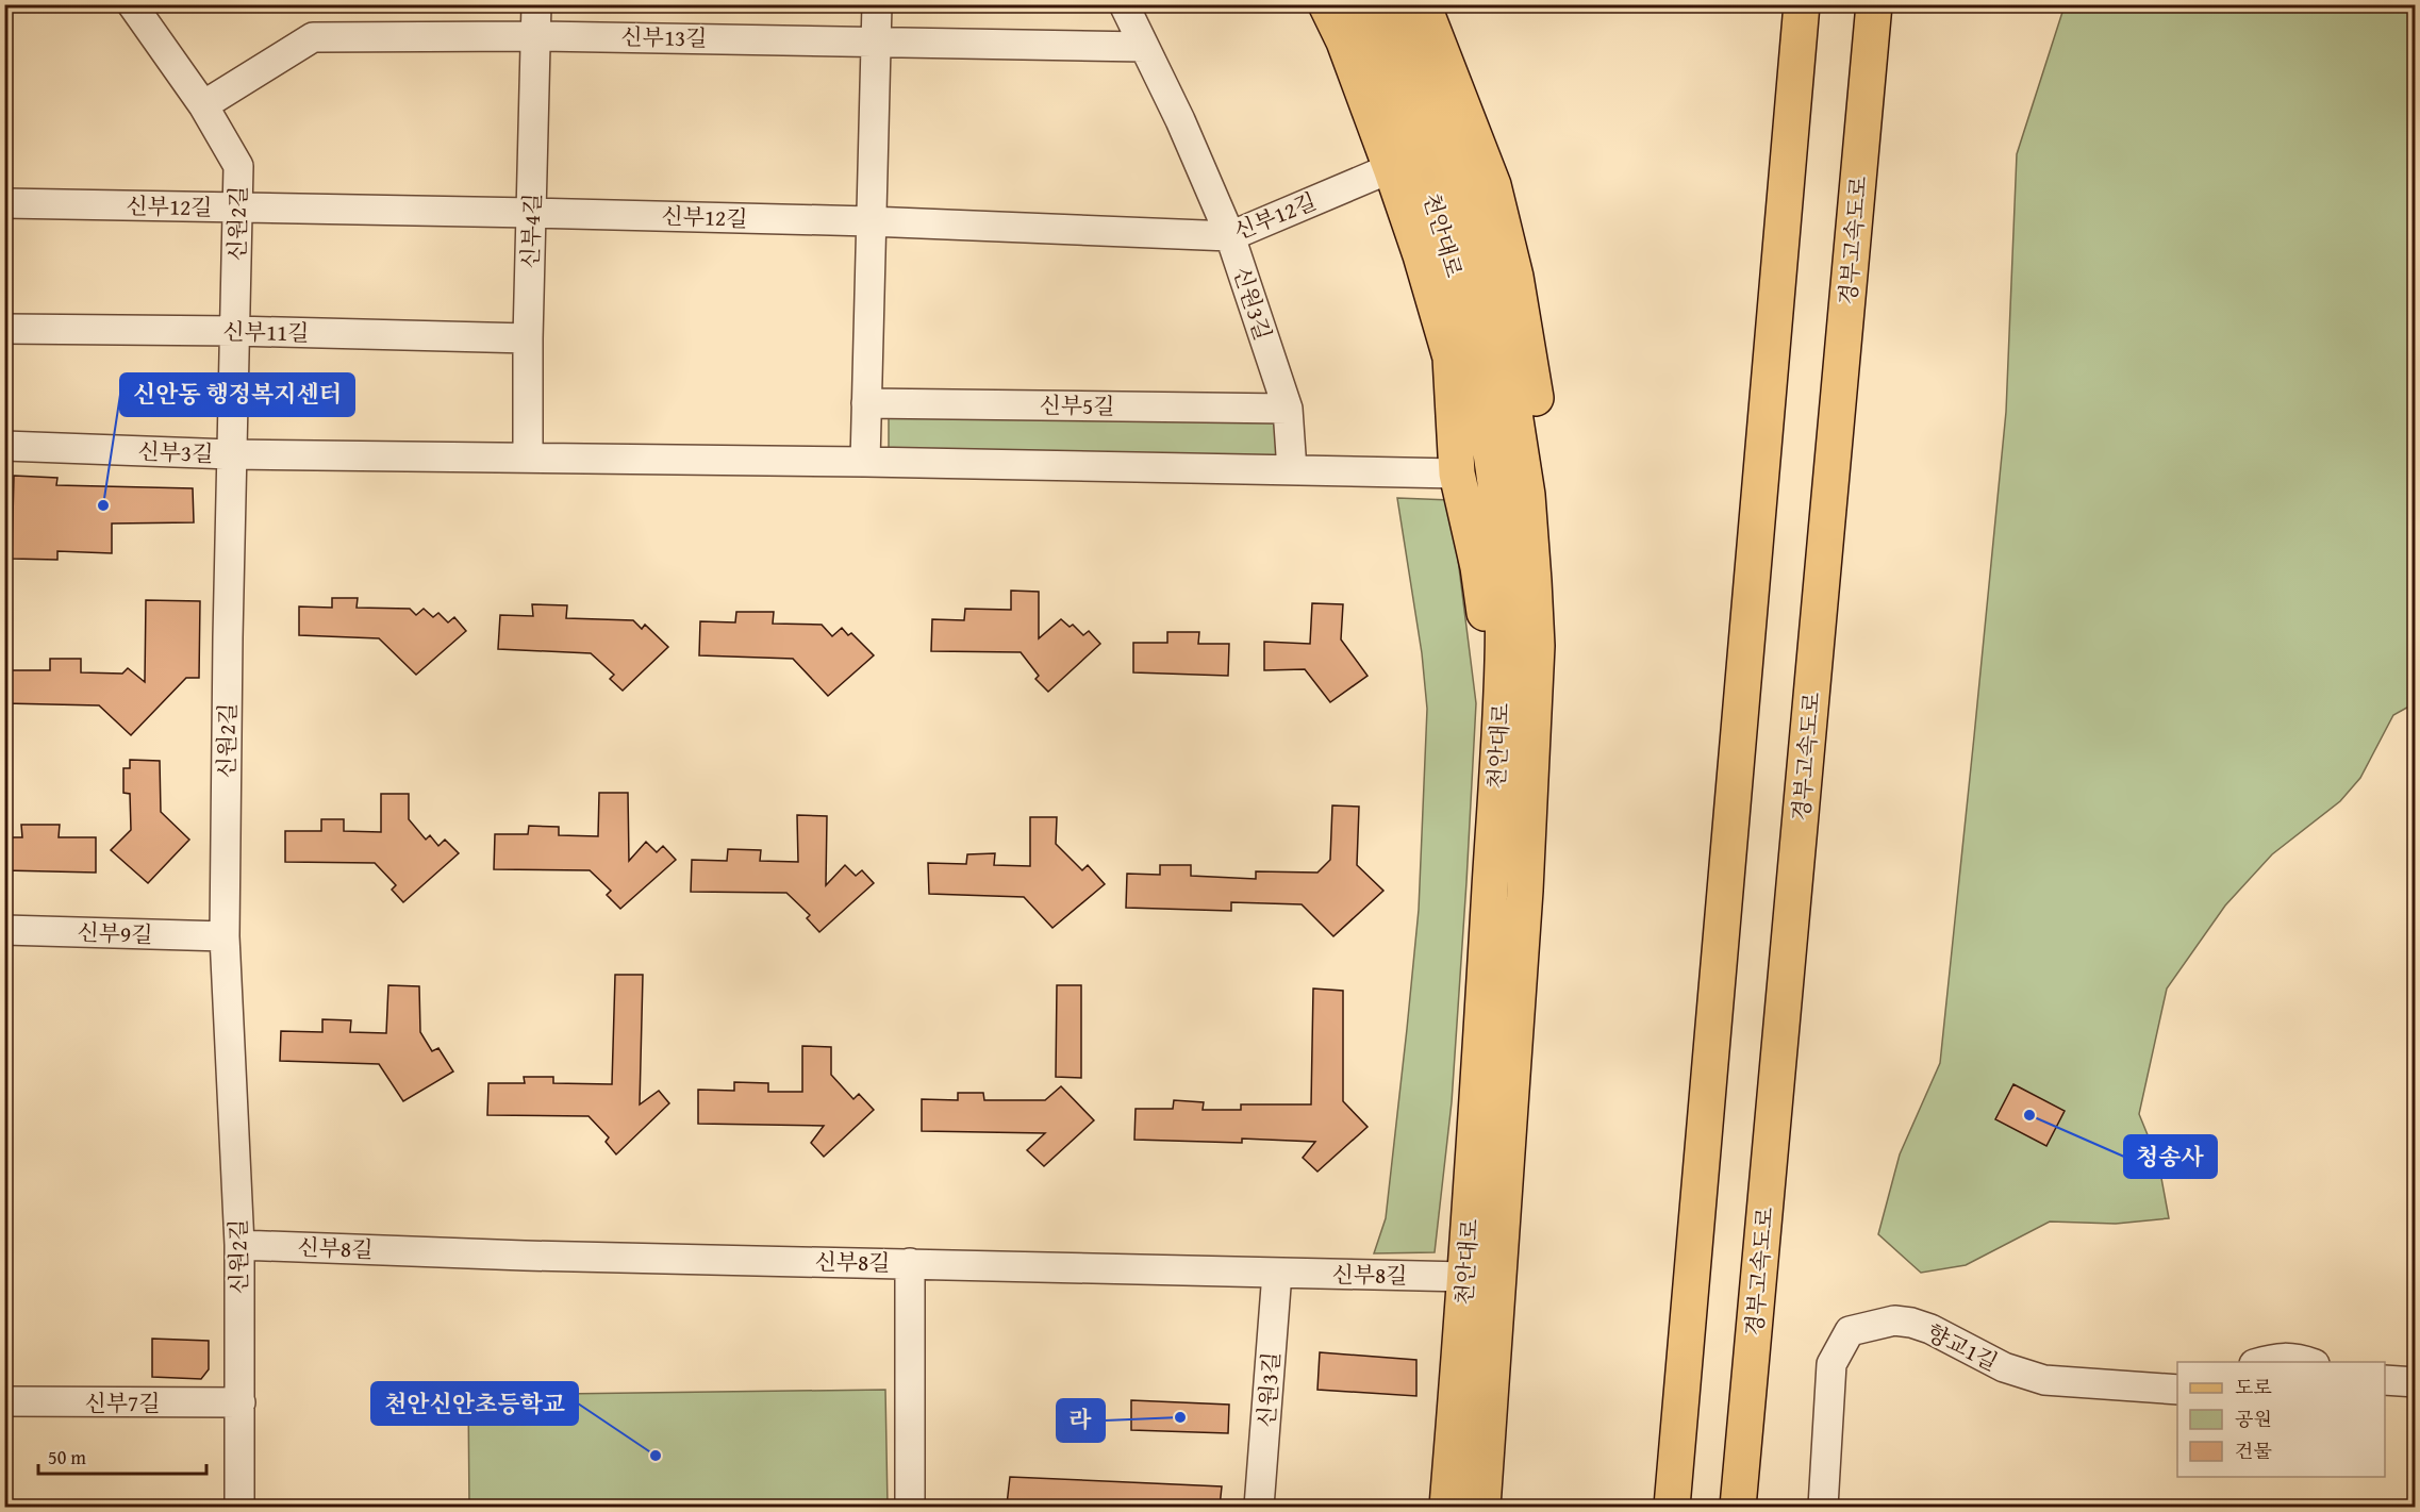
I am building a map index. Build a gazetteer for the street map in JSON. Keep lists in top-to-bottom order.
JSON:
{
  "streets": {
    "main road": ["천안대로", "경부고속도로"],
    "street": [
      "신부13길",
      "신부12길",
      "신원2길",
      "신부4길",
      "신원3길",
      "신부11길",
      "신부5길",
      "신부3길",
      "신부9길",
      "신부8길",
      "향교1길",
      "신부7길"
    ]
  },
  "crossings": [
    ["신부13길", "신원2길"],
    ["신부13길", "신부4길"],
    ["신부13길", "신원3길"],
    ["신부12길", "신원2길"],
    ["신부12길", "신부4길"],
    ["신부12길", "신원3길"],
    ["신원2길", "신부11길"],
    ["신원2길", "신부3길"],
    ["신원2길", "신부9길"],
    ["신원2길", "신부8길"],
    ["신원2길", "신부7길"],
    ["신부4길", "신부11길"],
    ["신부4길", "신부3길"],
    ["천안대로", "신부8길"],
    ["신원3길", "신부5길"],
    ["신원3길", "신부3길"],
    ["신원3길", "신부8길"]
  ],
  "places": [
    "신안동 행정복지센터",
    "청송사",
    "라",
    "천안신안초등학교"
  ],
  "legend": ["도로", "공원", "건물"],
  "scale_bar": "50 m"
}
